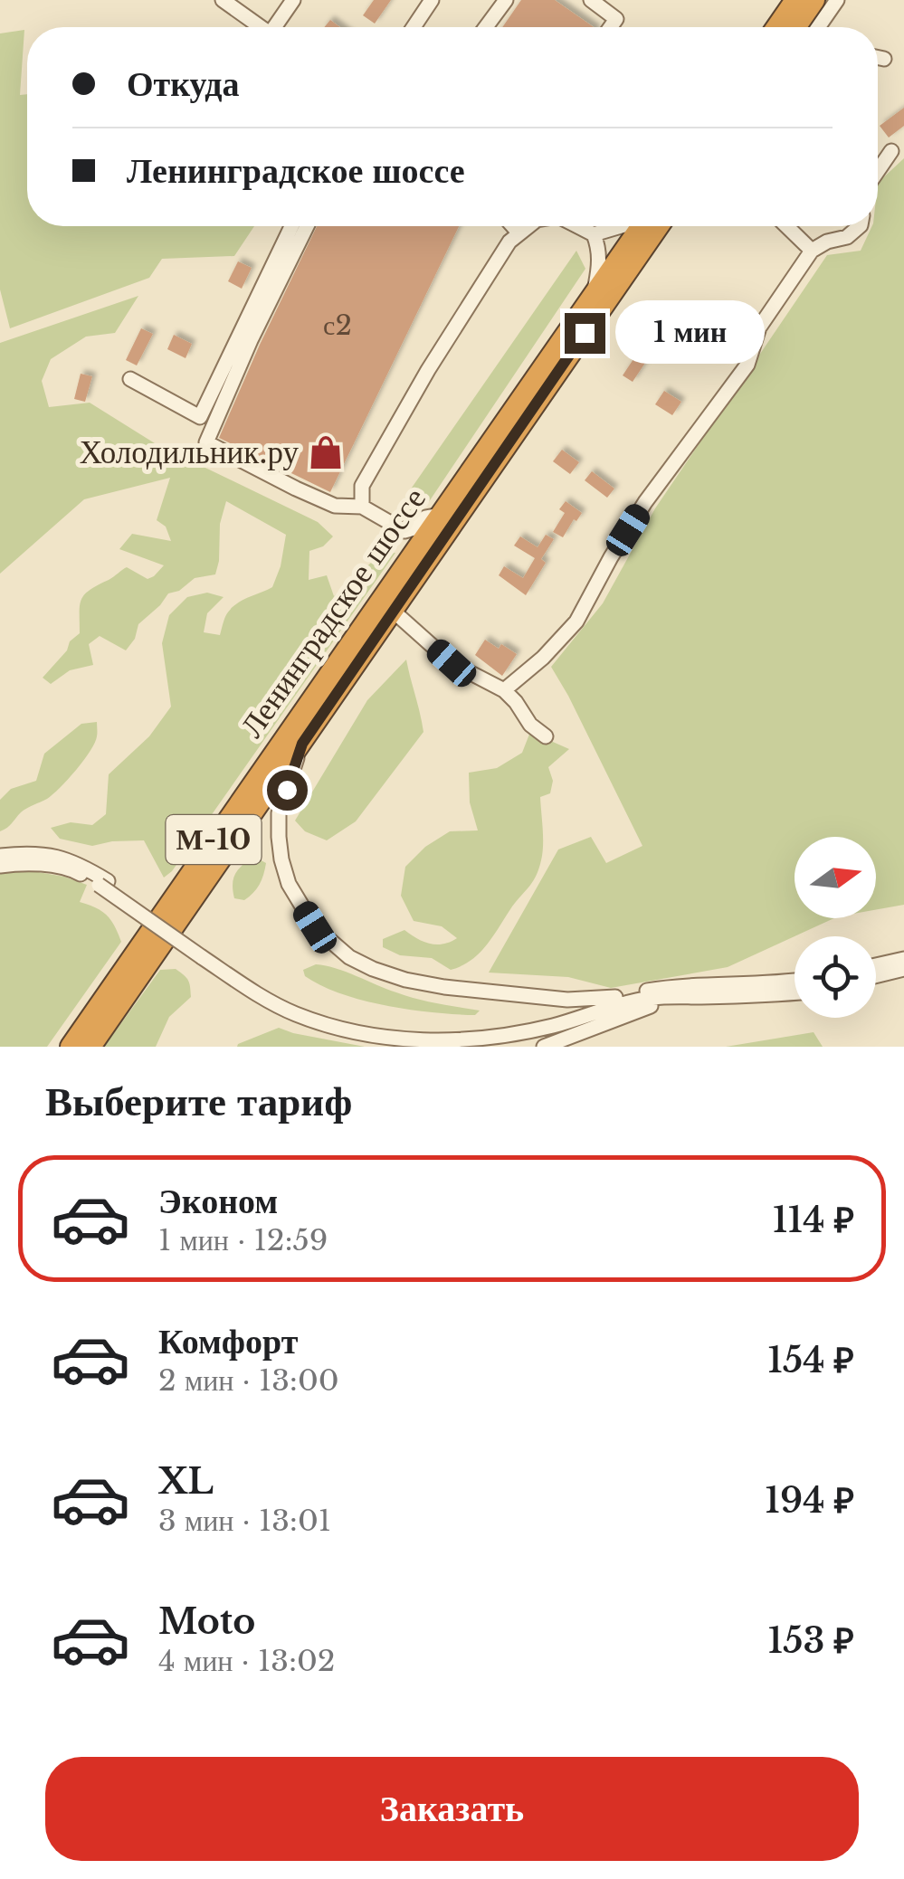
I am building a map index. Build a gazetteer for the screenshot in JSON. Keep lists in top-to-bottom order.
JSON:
{
  "streets": {
    "highway": ["Ленинградское шоссе", "М-10"]
  },
  "places": {
    "shop": ["Холодильник.ру"]
  },
  "house_numbers": ["с2"],
  "north": "right",
  "page": {
    "banner": ["Откуда", "Ленинградское шоссе"],
    "bubble": "1 мин",
    "heading": "Выберите тариф",
    "list": [
      {
        "name": "Эконом",
        "note": "1 мин · 12:59",
        "value": "114 ₽"
      },
      {
        "name": "Комфорт",
        "note": "2 мин · 13:00",
        "value": "154 ₽"
      },
      {
        "name": "XL",
        "note": "3 мин · 13:01",
        "value": "194 ₽"
      },
      {
        "name": "Moto",
        "note": "4 мин · 13:02",
        "value": "153 ₽"
      }
    ],
    "buttons": "Заказать"
  }
}
